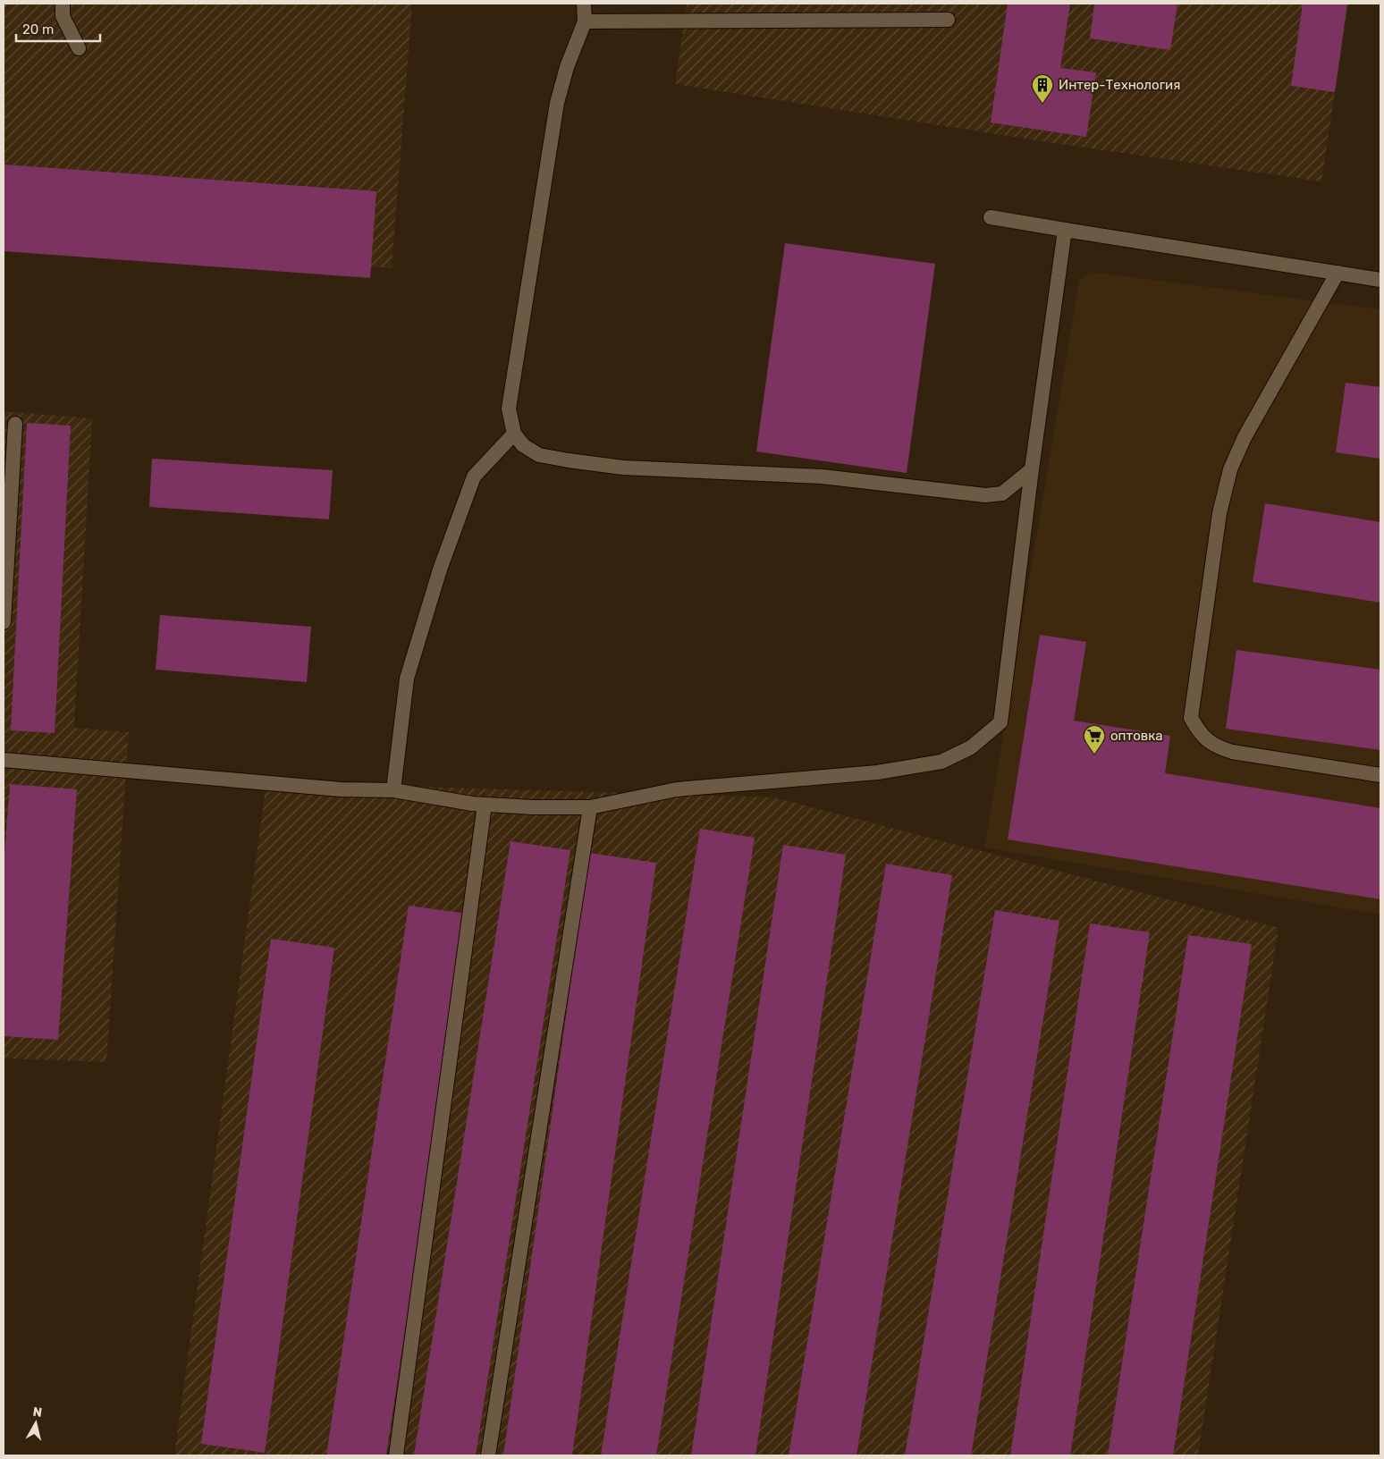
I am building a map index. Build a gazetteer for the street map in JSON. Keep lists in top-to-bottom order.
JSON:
{
  "places": {
    "building": ["Интер-Технология"],
    "supermarket": ["оптовка"]
  },
  "scale_bar": "20 m",
  "north": "top"
}
